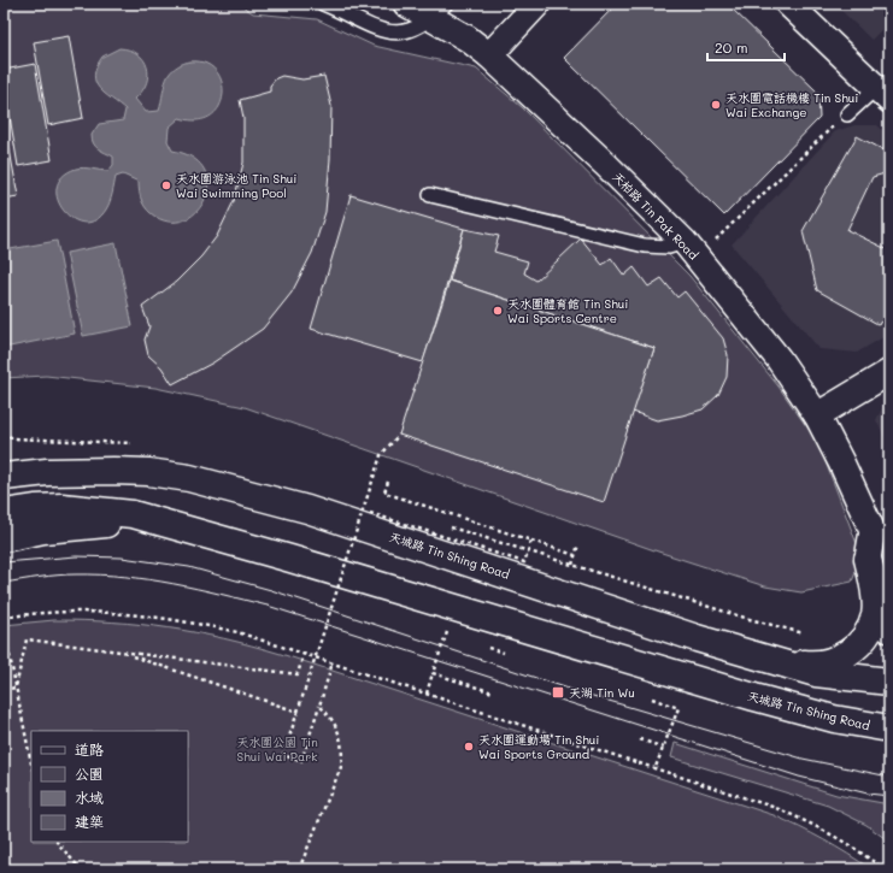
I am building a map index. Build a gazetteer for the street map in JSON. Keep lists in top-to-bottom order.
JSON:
{
  "streets": {
    "main road": ["天城路 Tin Shing Road"],
    "street": ["天柏路 Tin Pak Road"]
  },
  "parks": ["天水圍公園 Tin Shui Wai Park"],
  "places": {
    "other": [
      "天水圍電話機樓 Tin Shui Wai Exchange",
      "天水圍游泳池 Tin Shui Wai Swimming Pool",
      "天水圍體育館 Tin Shui Wai Sports Centre",
      "天水圍運動場 Tin Shui Wai Sports Ground"
    ],
    "transit": ["天湖 Tin Wu"]
  },
  "legend": [
    "道路",
    "公園",
    "水域",
    "建築"
  ],
  "scale_bar": "20 m"
}
